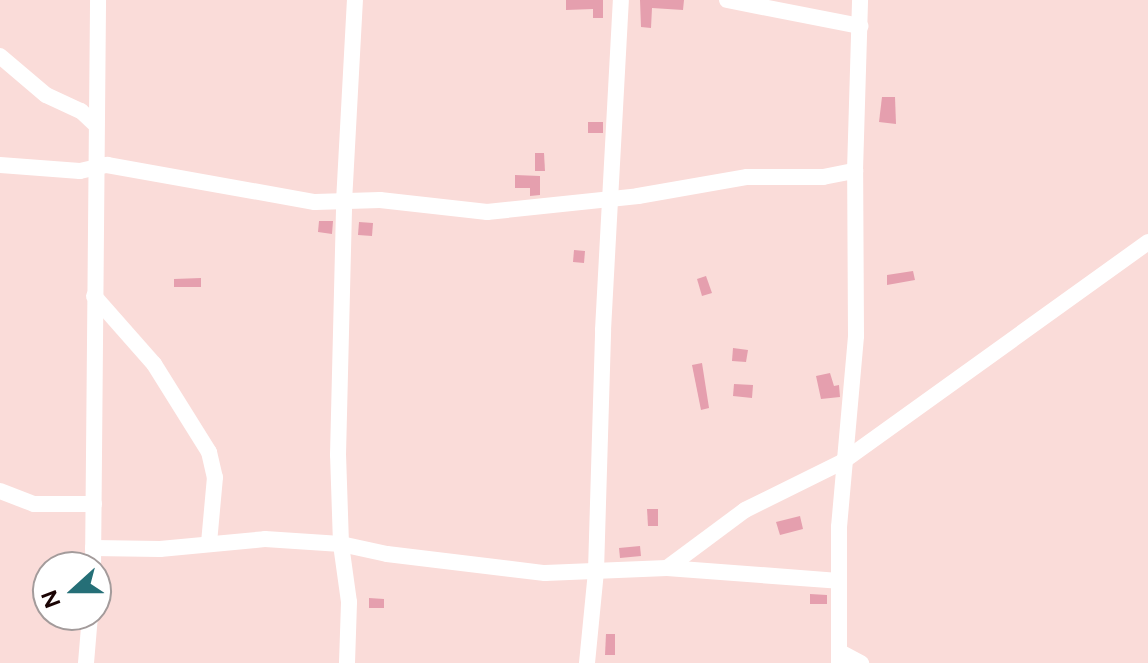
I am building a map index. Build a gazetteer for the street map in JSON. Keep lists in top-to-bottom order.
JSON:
{
  "north": "left"
}
